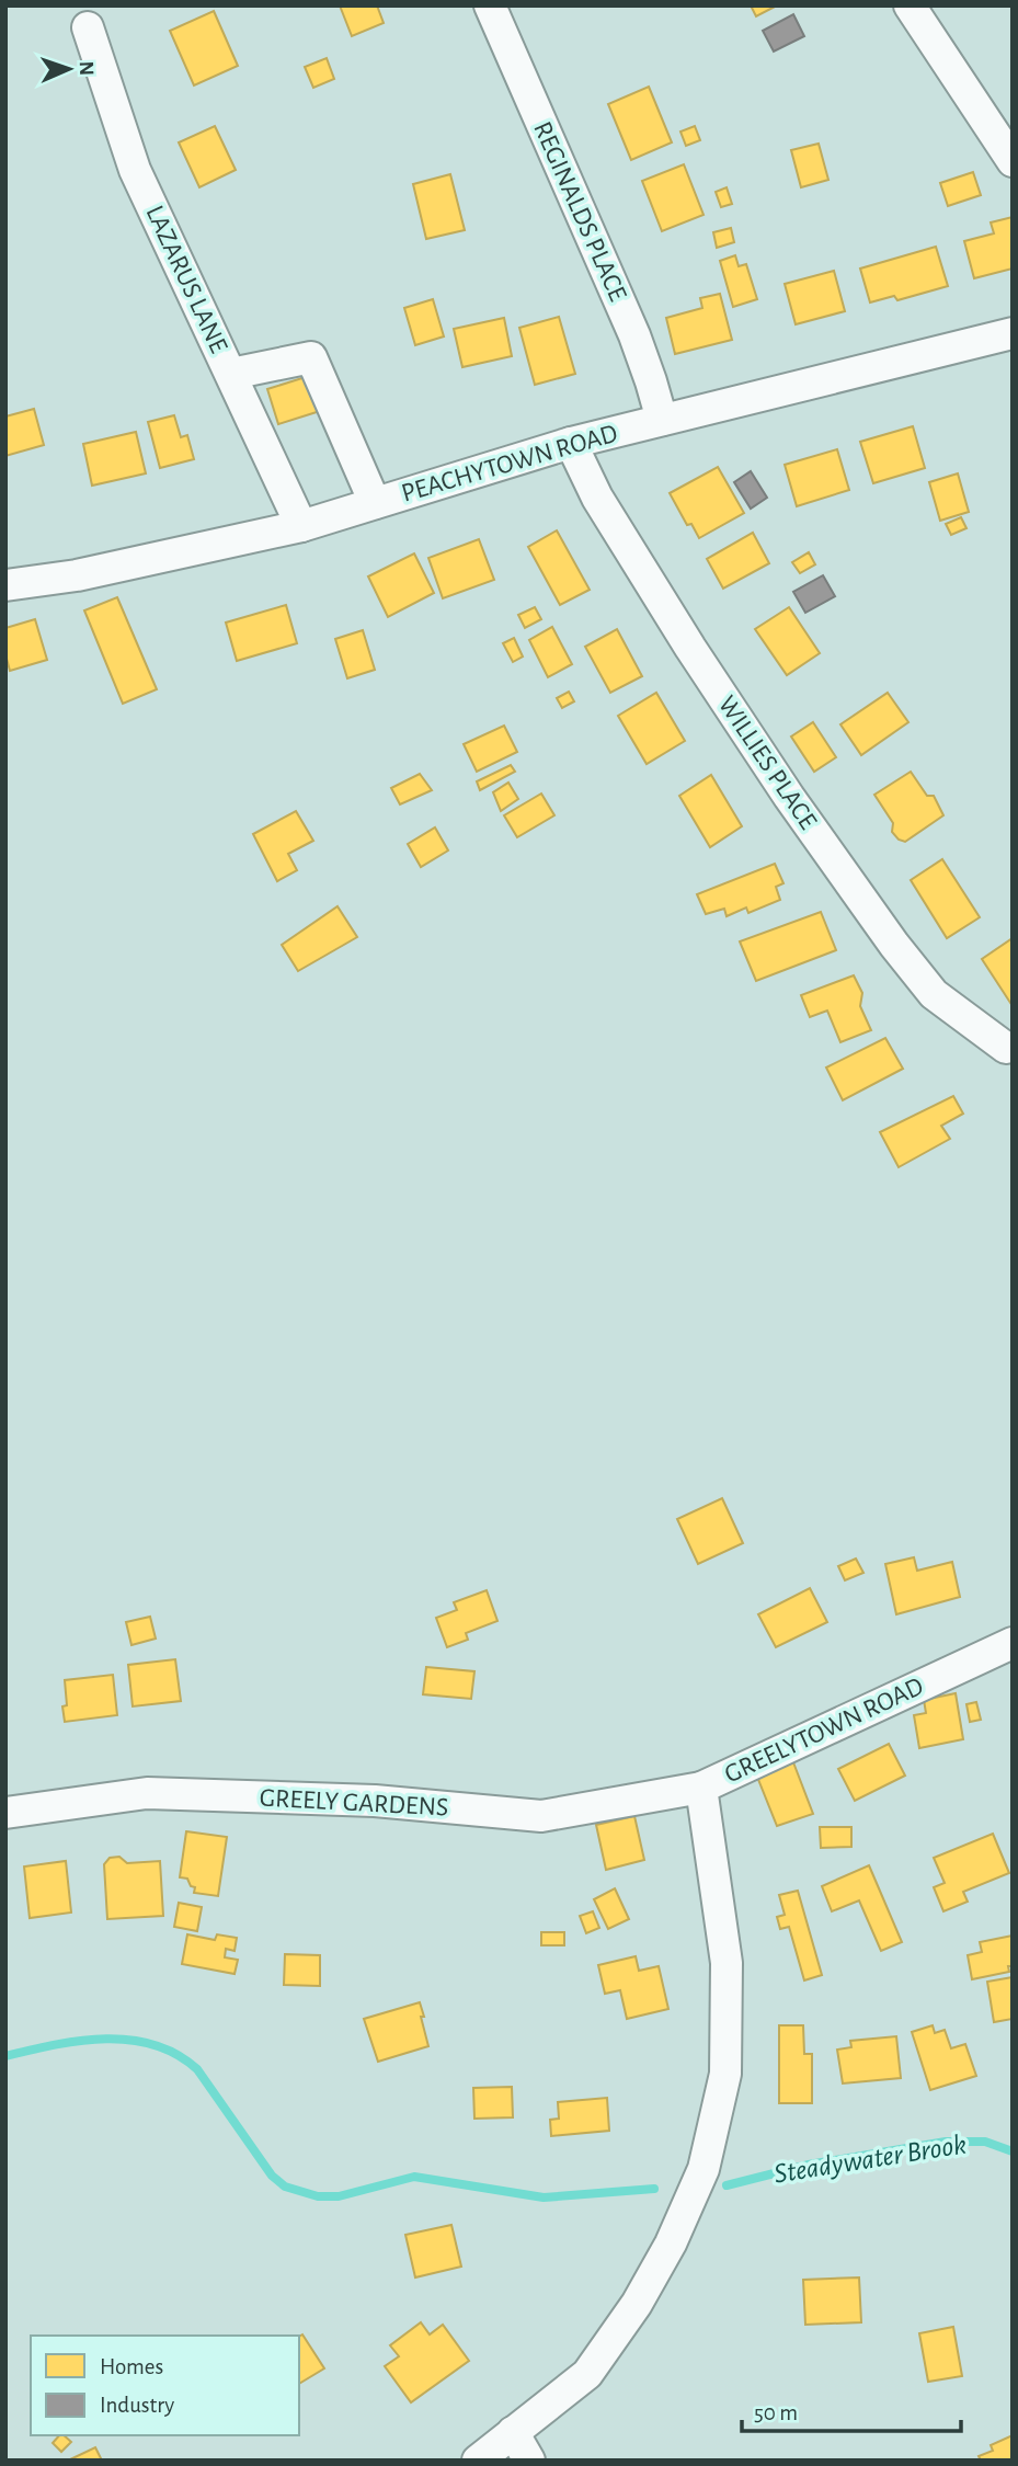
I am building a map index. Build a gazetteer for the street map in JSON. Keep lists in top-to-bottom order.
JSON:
{
  "streets": {
    "street": [
      "REGINALDS PLACE",
      "LAZARUS LANE",
      "PEACHYTOWN ROAD",
      "WILLIES PLACE",
      "GREELYTOWN ROAD",
      "GREELY GARDENS"
    ]
  },
  "crossings": [
    ["REGINALDS PLACE", "PEACHYTOWN ROAD"],
    ["LAZARUS LANE", "PEACHYTOWN ROAD"],
    ["PEACHYTOWN ROAD", "WILLIES PLACE"],
    ["GREELYTOWN ROAD", "GREELY GARDENS"]
  ],
  "water": ["Steadywater Brook"],
  "legend": ["Homes", "Industry"],
  "scale_bar": "50 m",
  "north": "right"
}
